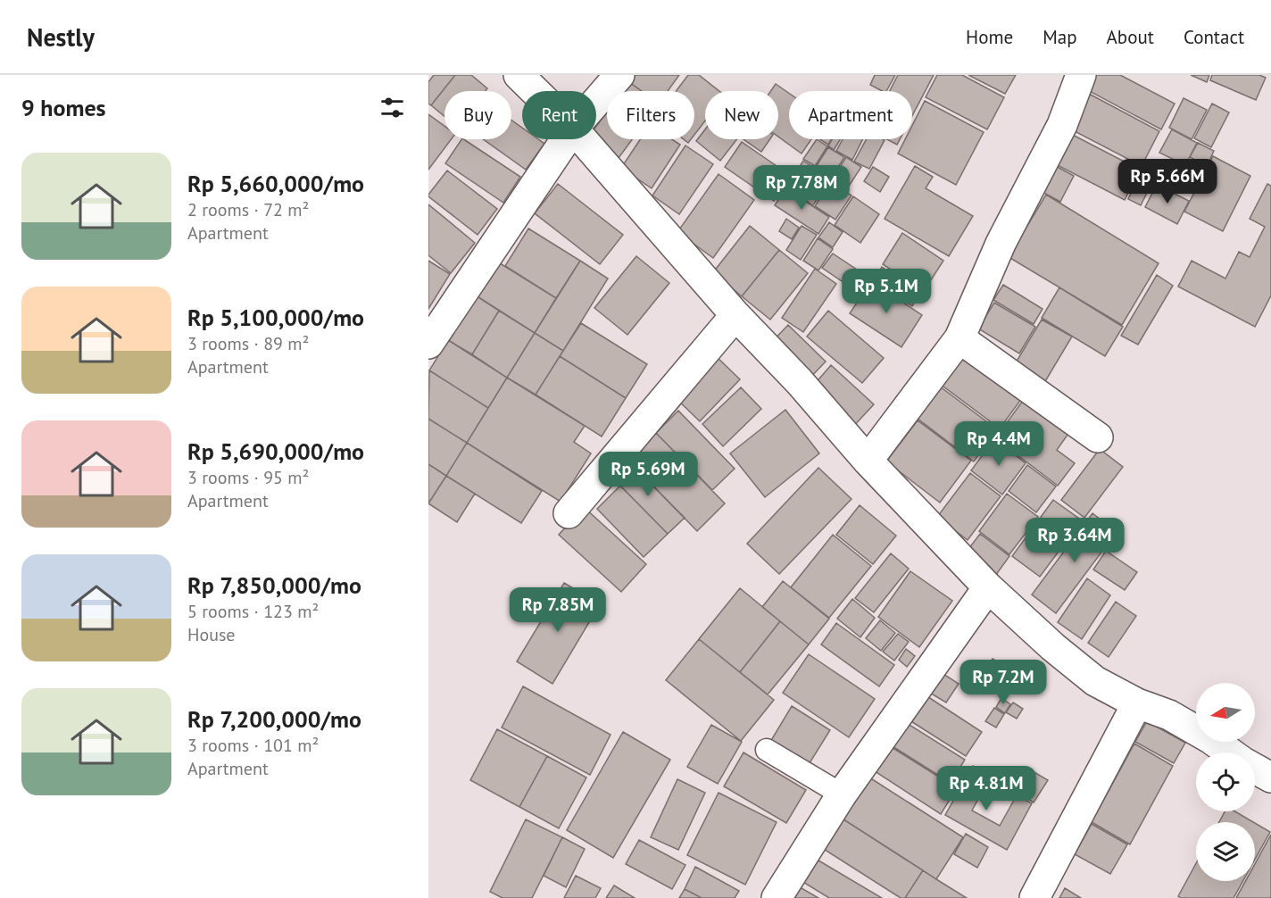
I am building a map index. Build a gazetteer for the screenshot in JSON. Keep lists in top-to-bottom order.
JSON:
{
  "north": "left",
  "page": {
    "header": "Nestly",
    "nav": [
      "Home",
      "Map",
      "About",
      "Contact"
    ],
    "heading": "9 homes",
    "chip": [
      "Buy",
      "Rent",
      "Filters",
      "New",
      "Apartment"
    ],
    "list": [
      {
        "name": "Rp 5,660,000/mo",
        "note": "2 rooms · 72 m² · Apartment"
      },
      {
        "name": "Rp 5,100,000/mo",
        "note": "3 rooms · 89 m² · Apartment"
      },
      {
        "name": "Rp 5,690,000/mo",
        "note": "3 rooms · 95 m² · Apartment"
      },
      {
        "name": "Rp 7,850,000/mo",
        "note": "5 rooms · 123 m² · House"
      },
      {
        "name": "Rp 7,200,000/mo",
        "note": "3 rooms · 101 m² · Apartment"
      }
    ],
    "price": [
      "Rp 5.66M",
      "Rp 7.78M",
      "Rp 5.1M",
      "Rp 4.4M",
      "Rp 5.69M",
      "Rp 3.64M",
      "Rp 7.85M",
      "Rp 7.2M",
      "Rp 4.81M"
    ]
  }
}
